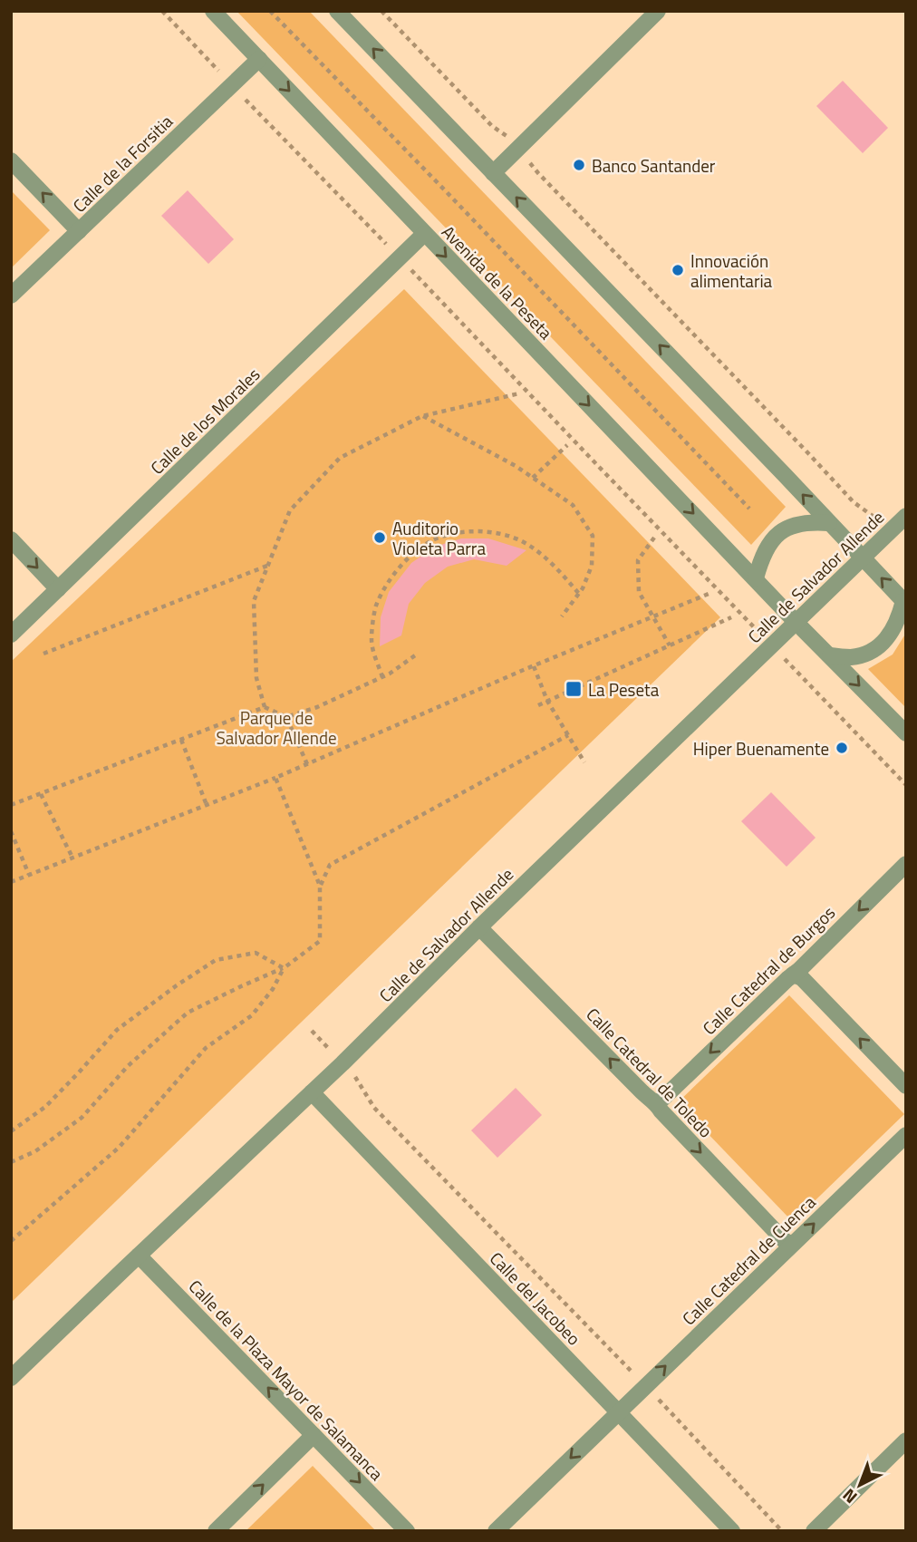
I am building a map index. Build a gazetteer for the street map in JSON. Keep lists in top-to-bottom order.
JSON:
{
  "streets": {
    "street": [
      "Calle de la Forsitia",
      "Avenida de la Peseta",
      "Calle de los Morales",
      "Calle de Salvador Allende",
      "Calle Catedral de Burgos",
      "Calle Catedral de Toledo",
      "Calle Catedral de Cuenca",
      "Calle del Jacobeo",
      "Calle de la Plaza Mayor de Salamanca"
    ]
  },
  "crossings": [
    ["Calle de la Forsitia", "Avenida de la Peseta"],
    ["Avenida de la Peseta", "Calle de los Morales"],
    ["Avenida de la Peseta", "Calle de Salvador Allende"],
    ["Calle de Salvador Allende", "Calle Catedral de Toledo"],
    ["Calle de Salvador Allende", "Calle del Jacobeo"],
    ["Calle de Salvador Allende", "Calle de la Plaza Mayor de Salamanca"],
    ["Calle Catedral de Burgos", "Calle Catedral de Toledo"],
    ["Calle Catedral de Toledo", "Calle Catedral de Cuenca"],
    ["Calle Catedral de Cuenca", "Calle del Jacobeo"]
  ],
  "one_way": ["Calle Catedral de Burgos"],
  "parks": ["Parque de Salvador Allende"],
  "places": {
    "other": [
      "Banco Santander",
      "Innovación alimentaria",
      "Auditorio Violeta Parra",
      "Hiper Buenamente"
    ],
    "transit": ["La Peseta"]
  },
  "north": "bottom left"
}
